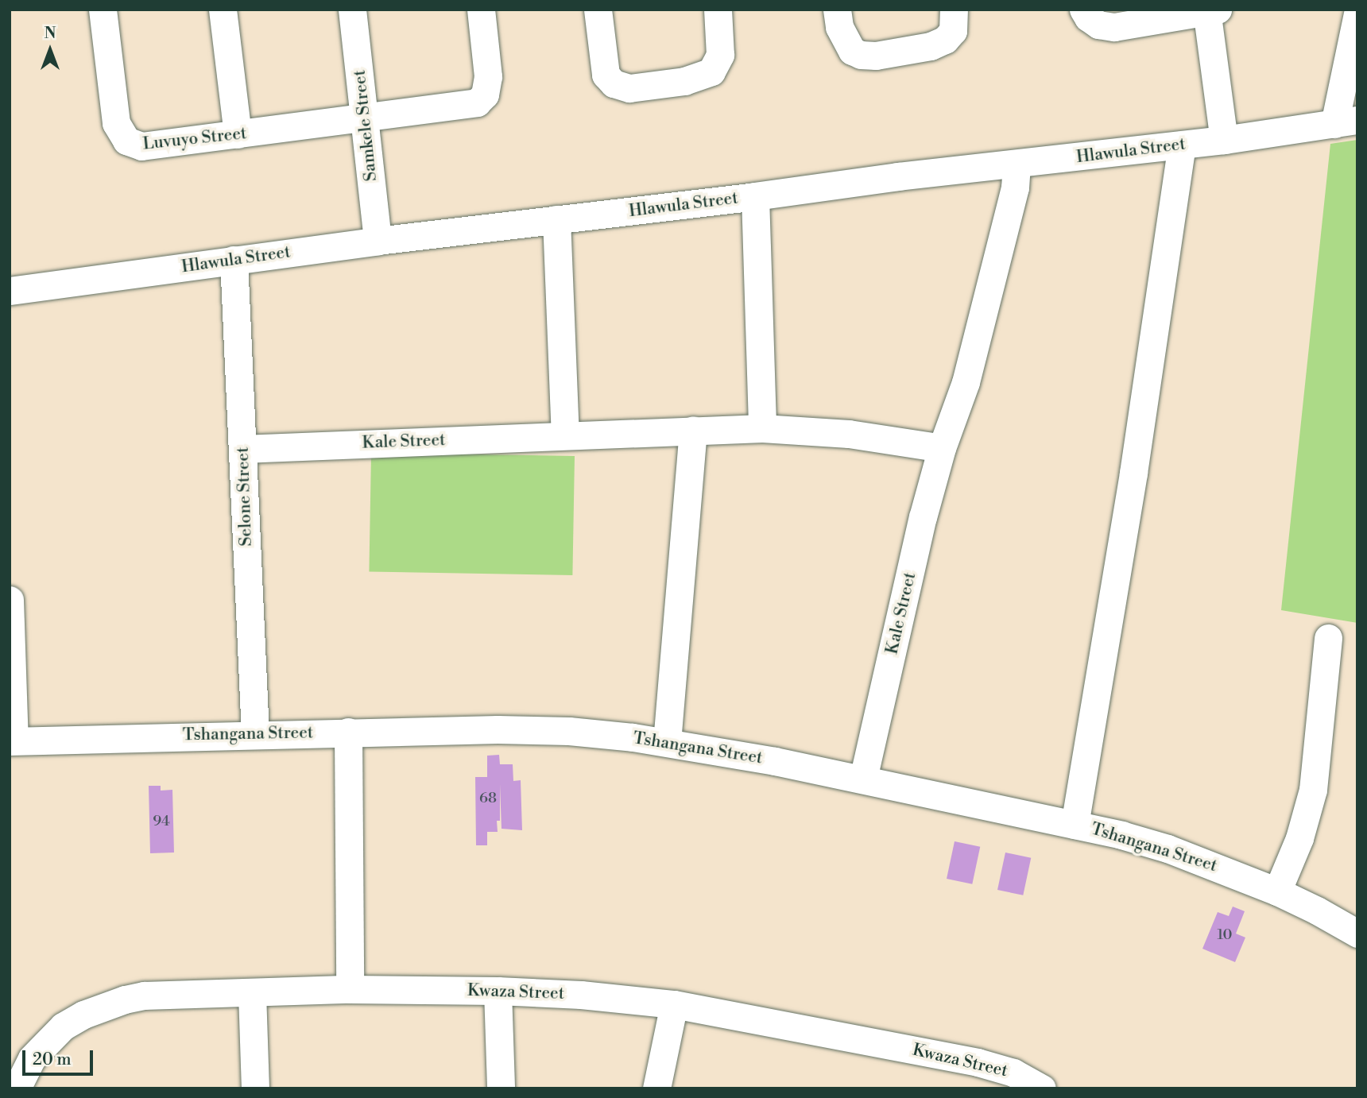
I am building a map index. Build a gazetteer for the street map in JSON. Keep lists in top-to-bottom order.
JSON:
{
  "streets": {
    "street": [
      "Samkele Street",
      "Luvuyo Street",
      "Hlawula Street",
      "Kale Street",
      "Selone Street",
      "Tshangana Street",
      "Kwaza Street"
    ]
  },
  "crossings": [
    ["Samkele Street", "Luvuyo Street"],
    ["Samkele Street", "Hlawula Street"],
    ["Hlawula Street", "Kale Street"],
    ["Hlawula Street", "Selone Street"],
    ["Kale Street", "Selone Street"],
    ["Kale Street", "Tshangana Street"],
    ["Selone Street", "Tshangana Street"]
  ],
  "house_numbers": ["68", "94", "10"],
  "scale_bar": "20 m",
  "north": "top"
}
